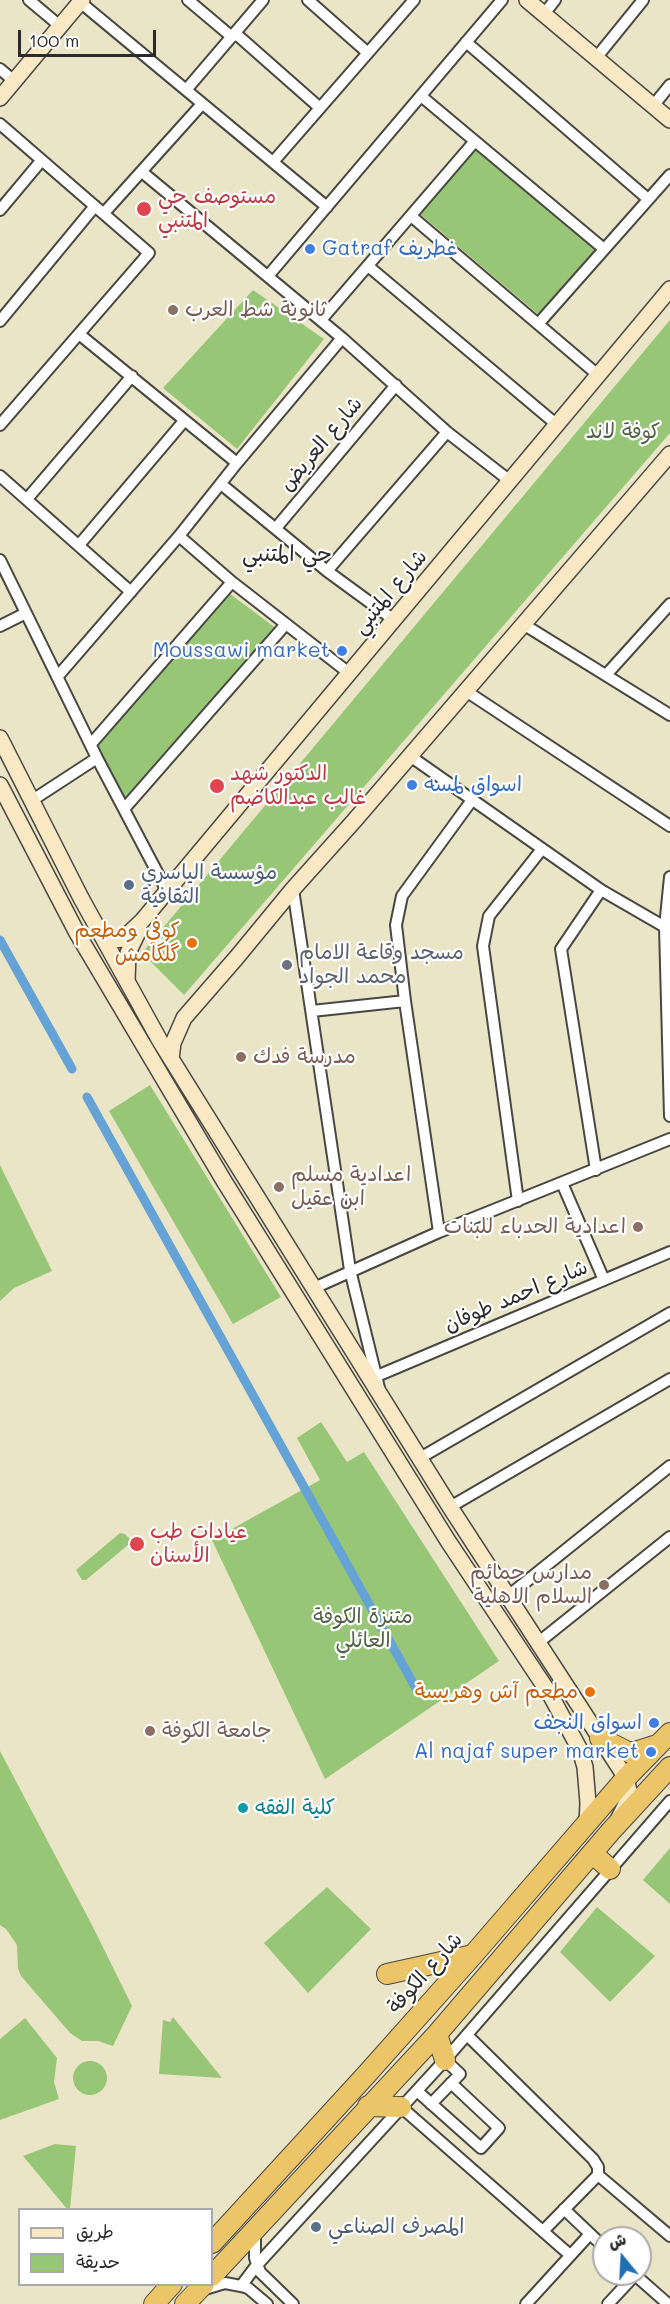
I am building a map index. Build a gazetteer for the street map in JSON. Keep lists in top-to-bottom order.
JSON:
{
  "streets": {
    "highway": ["شارع الكوفة"],
    "main road": ["شارع المتنبي"],
    "street": ["شارع العريض", "شارع احمد طوفان"]
  },
  "districts": ["حي المتنبي"],
  "parks": ["كوفة لاند", "متنزة الكوفة العائلي"],
  "places": [
    "مستوصف حي المتنبي",
    "Gatraf غطريف",
    "ثانوية شط العرب",
    "Moussawi market",
    "اسواق لمسه",
    "الدكتور شهد غالب عبدالكاضم",
    "مؤسسة الياسري الثقافية",
    "كوفي ومطعم گلگامش",
    "مسجد وقاعة الامام محمد الجواد",
    "مدرسة فدك",
    "اعدادية مسلم ابن عقيل",
    "اعدادية الحدباء للبنات",
    "عيادات طب الأسنان",
    "مدارس حمائم السلام الاهلية",
    "مطعم آش وهريسة",
    "اسواق النجف",
    "جامعة الكوفة",
    "Al najaf super market",
    "كلية الفقه",
    "المصرف الصناعي"
  ],
  "legend": ["طريق", "حديقة"],
  "scale_bar": "100 m",
  "north": "top"
}
